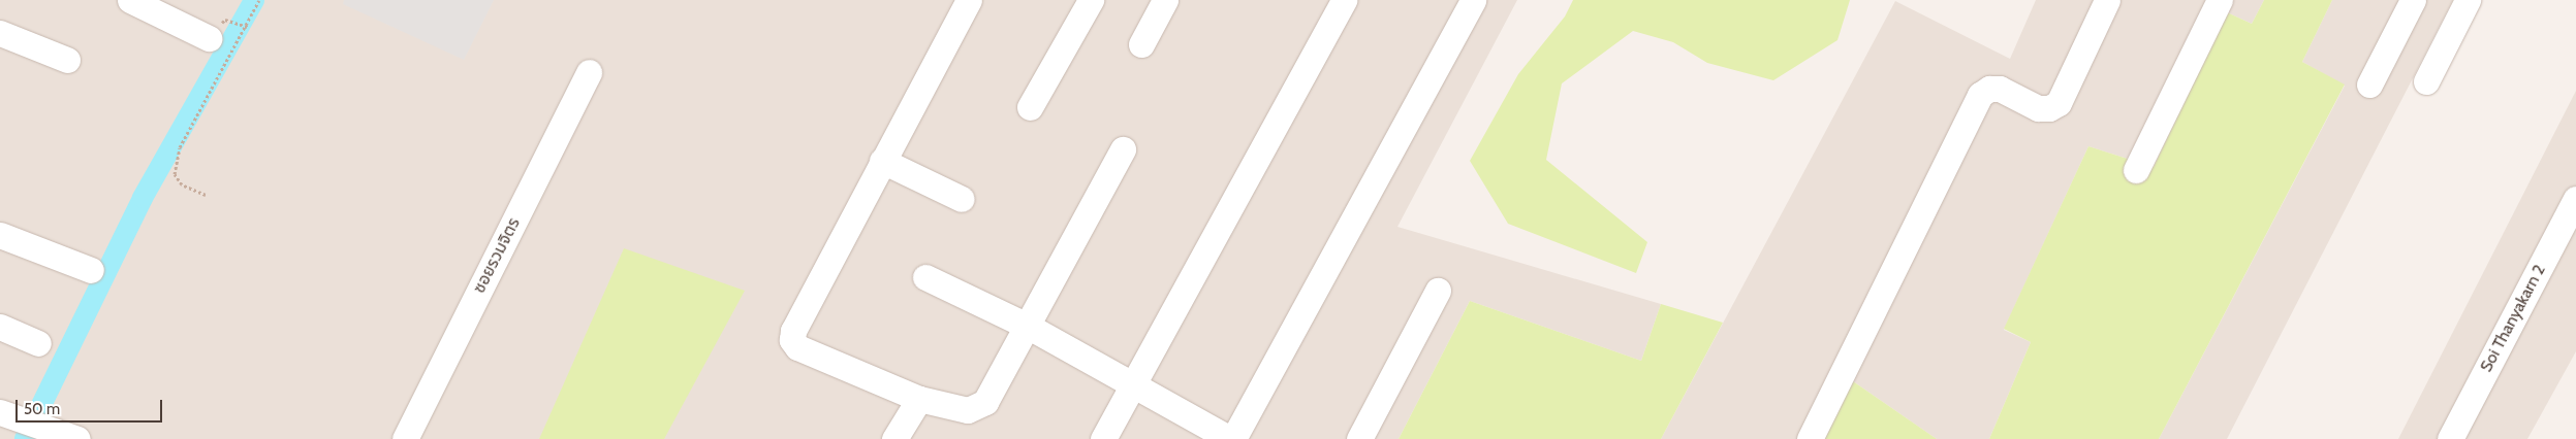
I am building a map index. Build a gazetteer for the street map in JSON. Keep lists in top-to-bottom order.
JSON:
{
  "streets": {
    "street": ["ซอยรวมจิตร", "Soi Thanyakarn 2"]
  },
  "scale_bar": "50 m"
}
